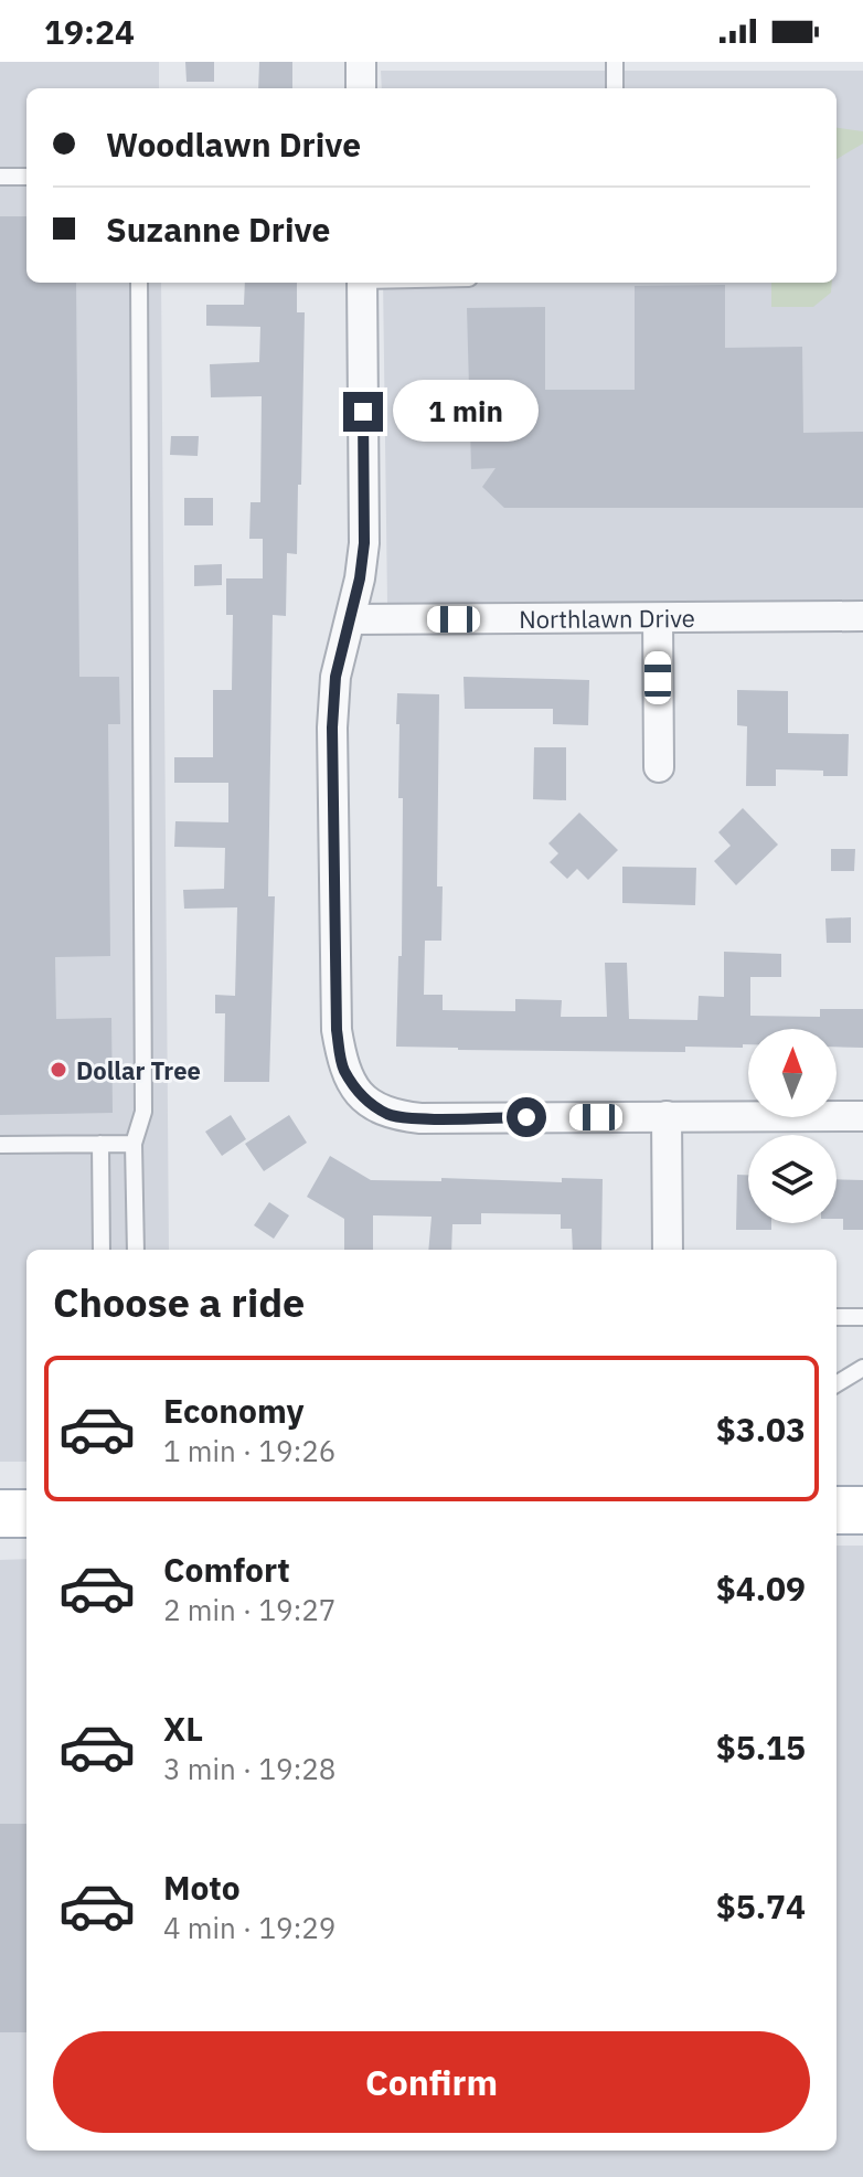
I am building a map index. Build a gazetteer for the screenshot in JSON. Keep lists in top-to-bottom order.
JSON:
{
  "streets": {
    "street": ["Northlawn Drive"]
  },
  "places": ["Dollar Tree"],
  "north": "top",
  "page": {
    "status": "19:24",
    "banner": ["Woodlawn Drive", "Suzanne Drive"],
    "bubble": "1 min",
    "heading": "Choose a ride",
    "list": [
      {
        "name": "Economy",
        "note": "1 min · 19:26",
        "value": "$3.03"
      },
      {
        "name": "Comfort",
        "note": "2 min · 19:27",
        "value": "$4.09"
      },
      {
        "name": "XL",
        "note": "3 min · 19:28",
        "value": "$5.15"
      },
      {
        "name": "Moto",
        "note": "4 min · 19:29",
        "value": "$5.74"
      }
    ],
    "buttons": "Confirm"
  }
}
